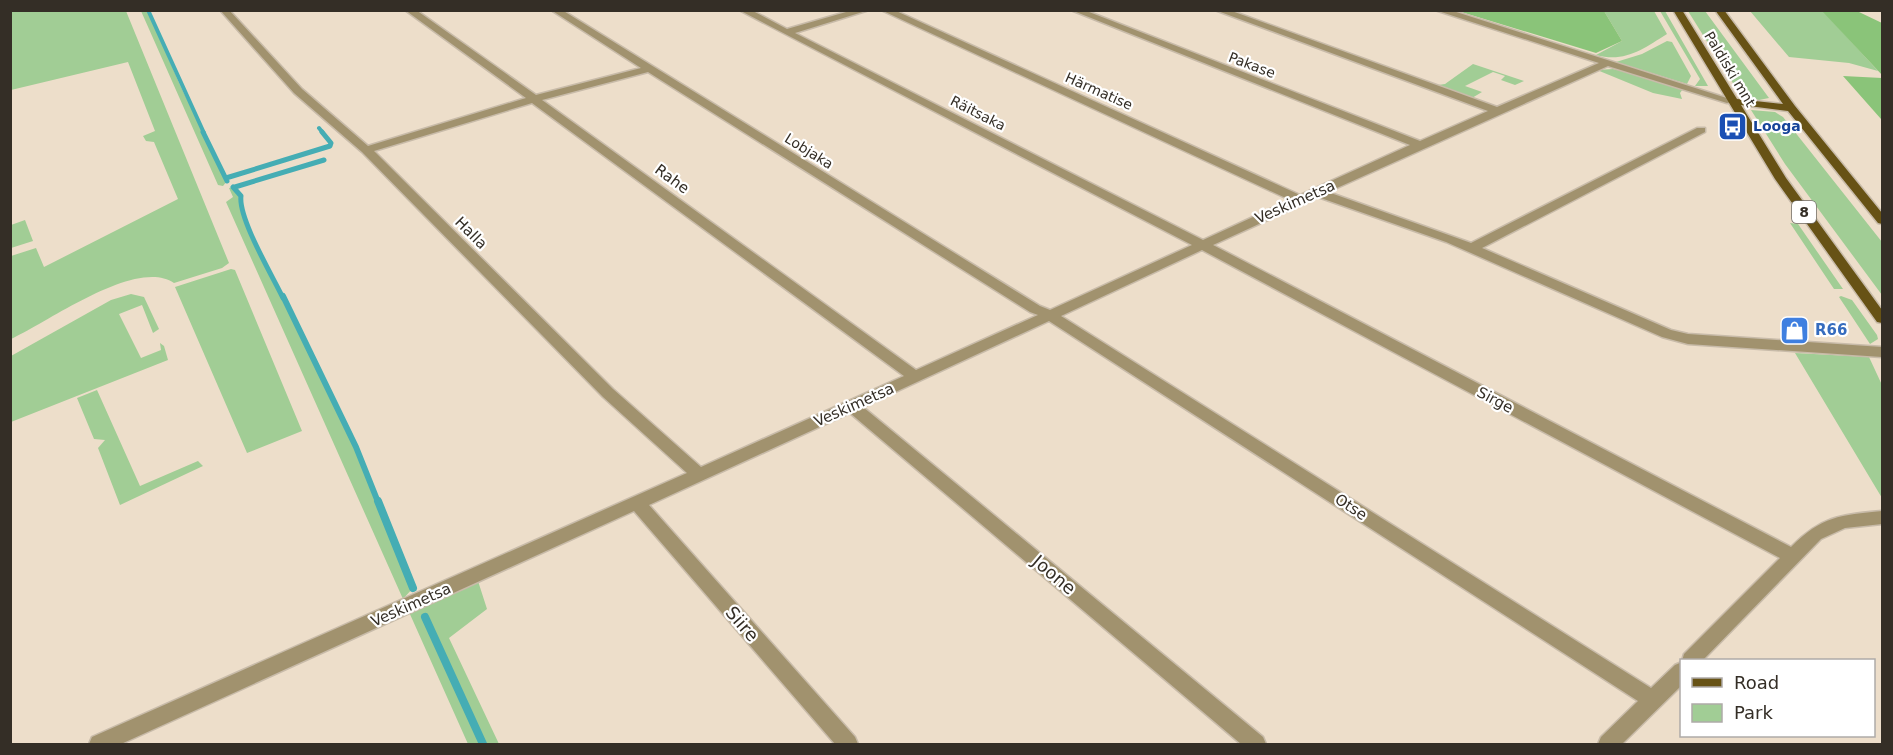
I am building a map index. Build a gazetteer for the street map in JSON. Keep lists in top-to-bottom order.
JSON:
{
  "streets": {
    "main road": ["Paldiski mnt", "8"],
    "street": [
      "Pakase",
      "Härmatise",
      "Räitsaka",
      "Lobjaka",
      "Rahe",
      "Veskimetsa",
      "Halla",
      "Sirge",
      "Otse",
      "Joone",
      "Siire"
    ]
  },
  "crossings": [
    ["Pakase", "Veskimetsa"],
    ["Härmatise", "Veskimetsa"],
    ["Räitsaka", "Veskimetsa"],
    ["Räitsaka", "Sirge"],
    ["Lobjaka", "Veskimetsa"],
    ["Lobjaka", "Otse"],
    ["Rahe", "Veskimetsa"],
    ["Veskimetsa", "Halla"],
    ["Veskimetsa", "Sirge"],
    ["Veskimetsa", "Otse"],
    ["Veskimetsa", "Joone"],
    ["Veskimetsa", "Siire"]
  ],
  "places": {
    "bus stop": ["Looga"],
    "shop": ["R66"]
  },
  "legend": ["Road", "Park"]
}
